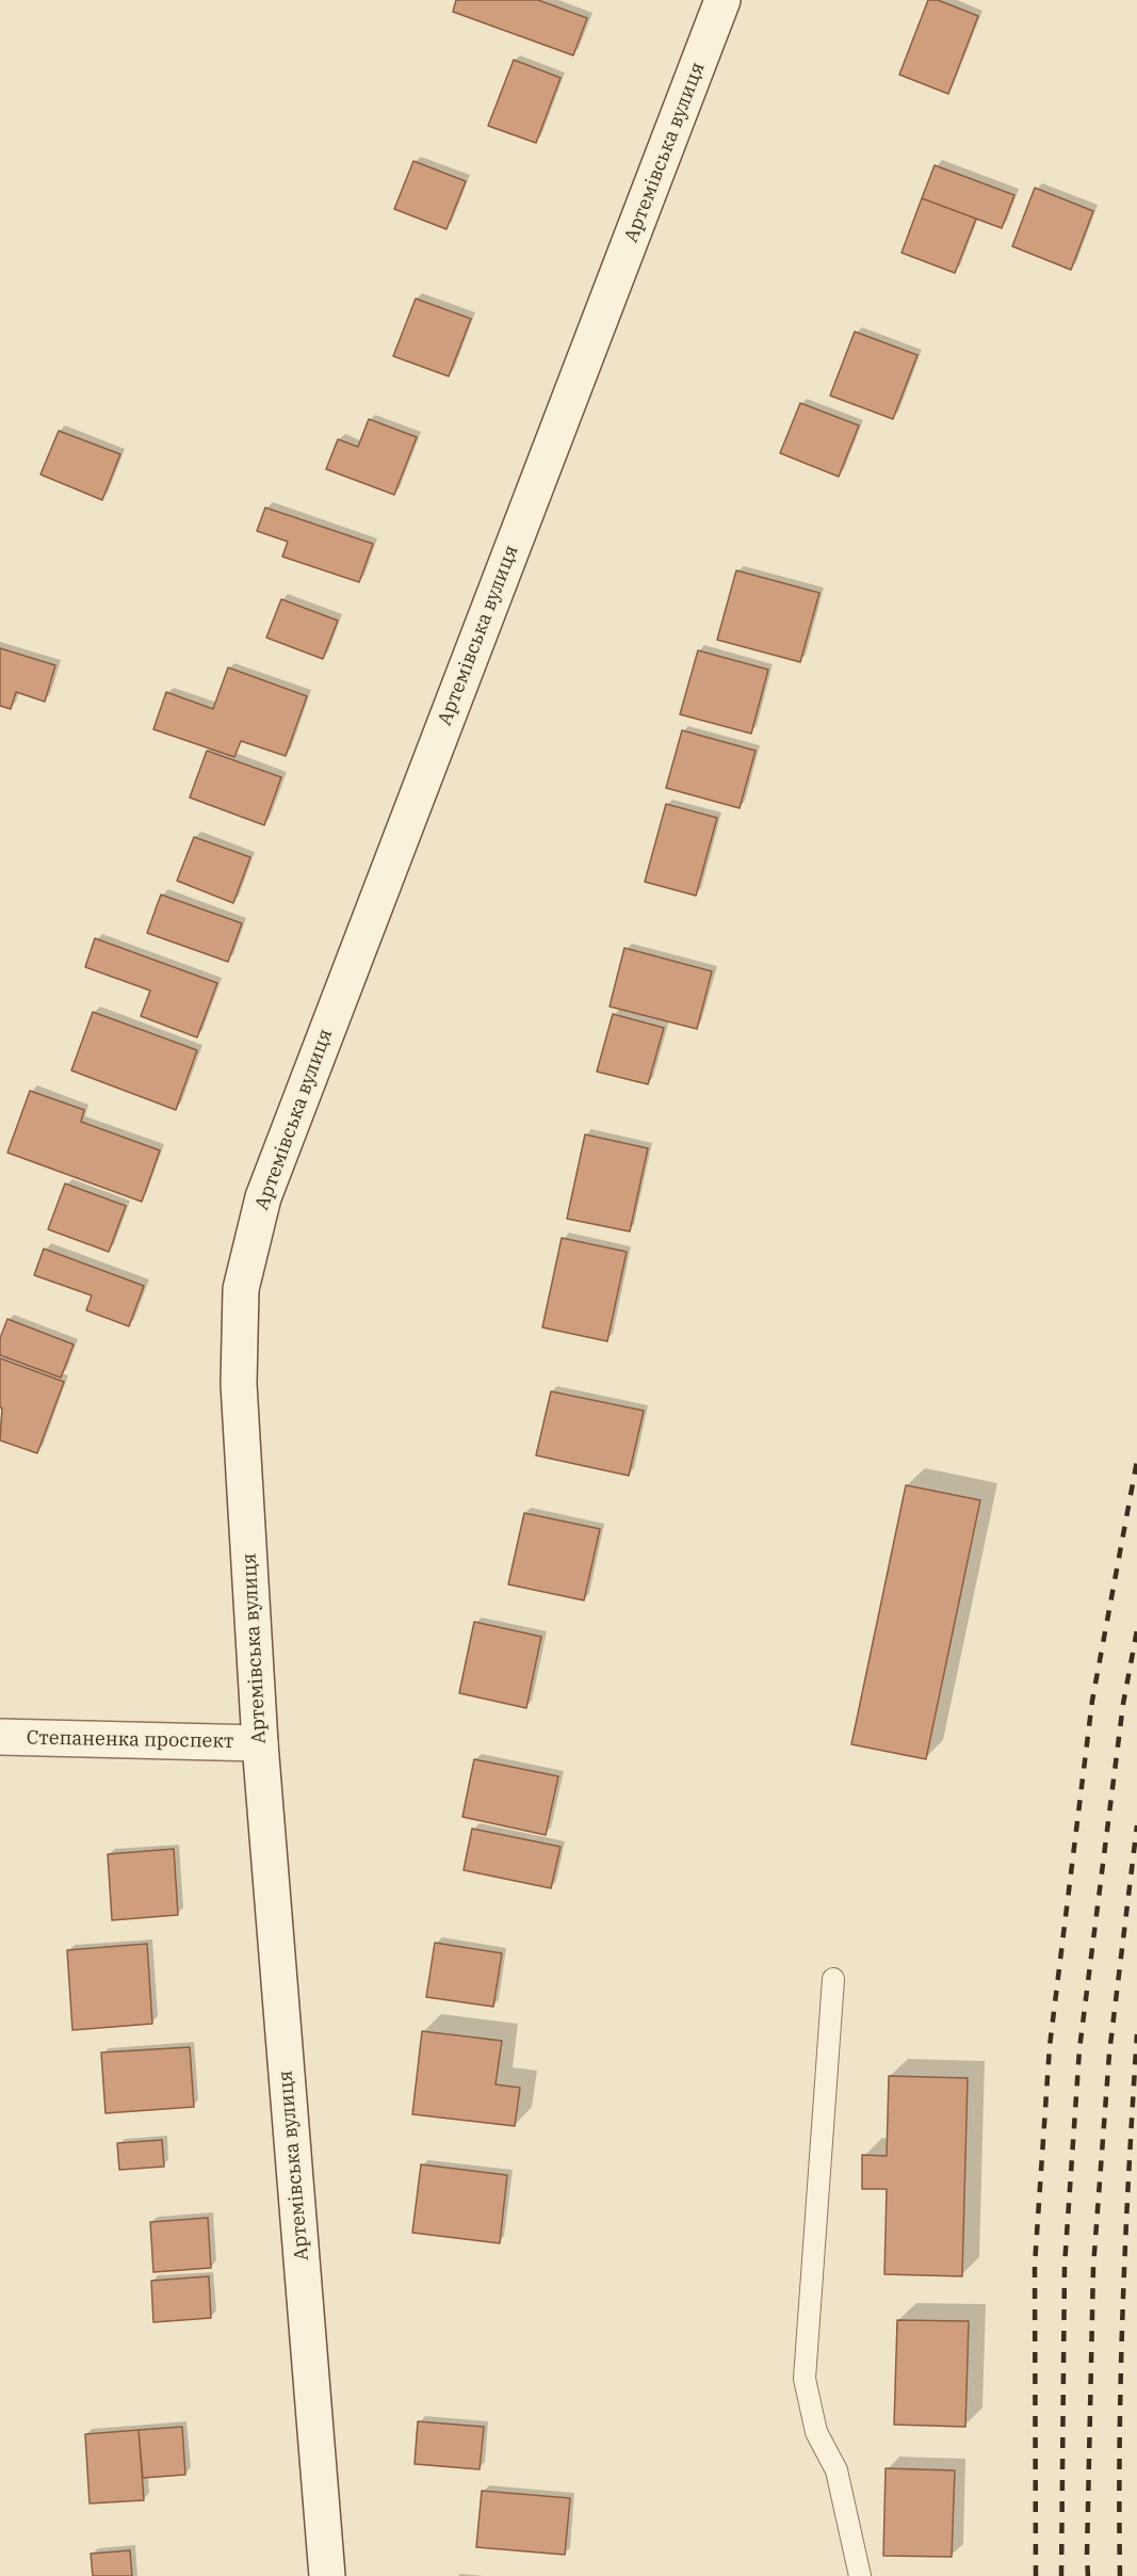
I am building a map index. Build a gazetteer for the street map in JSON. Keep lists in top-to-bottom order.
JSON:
{
  "streets": {
    "main road": ["Артемівська вулиця", "Степаненка проспект"]
  },
  "crossings": [
    ["Артемівська вулиця", "Степаненка проспект"]
  ]
}
